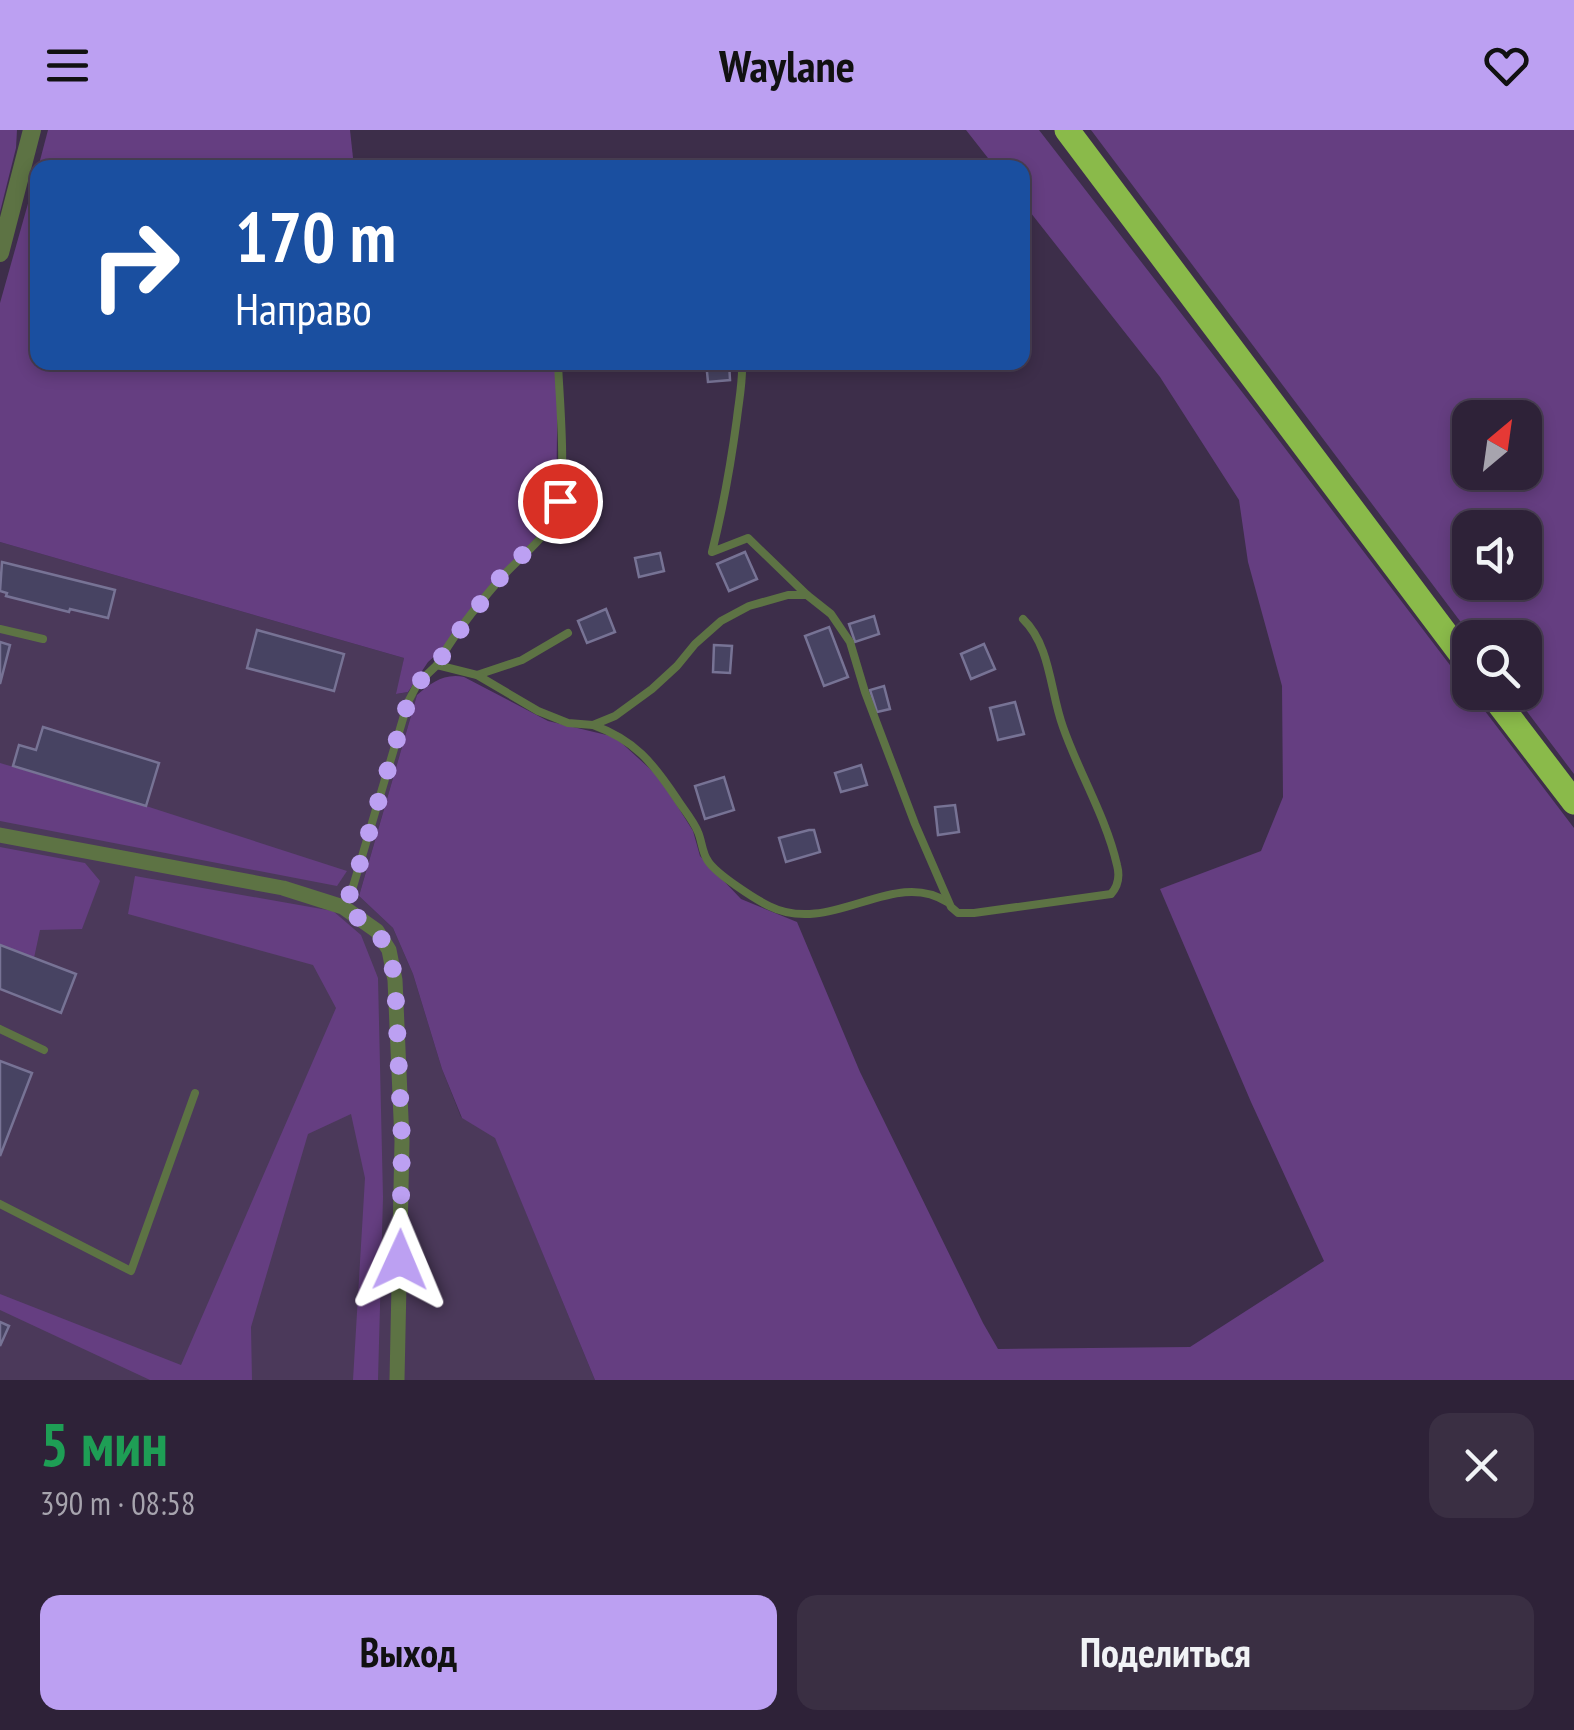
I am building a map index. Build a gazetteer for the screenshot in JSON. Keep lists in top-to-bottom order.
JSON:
{
  "north": "top right",
  "page": {
    "header": "Waylane",
    "turn": ["170 m", "Направо"],
    "heading": ["5 мин", "390 m · 08:58"],
    "buttons": ["Выход", "Поделиться"]
  }
}
